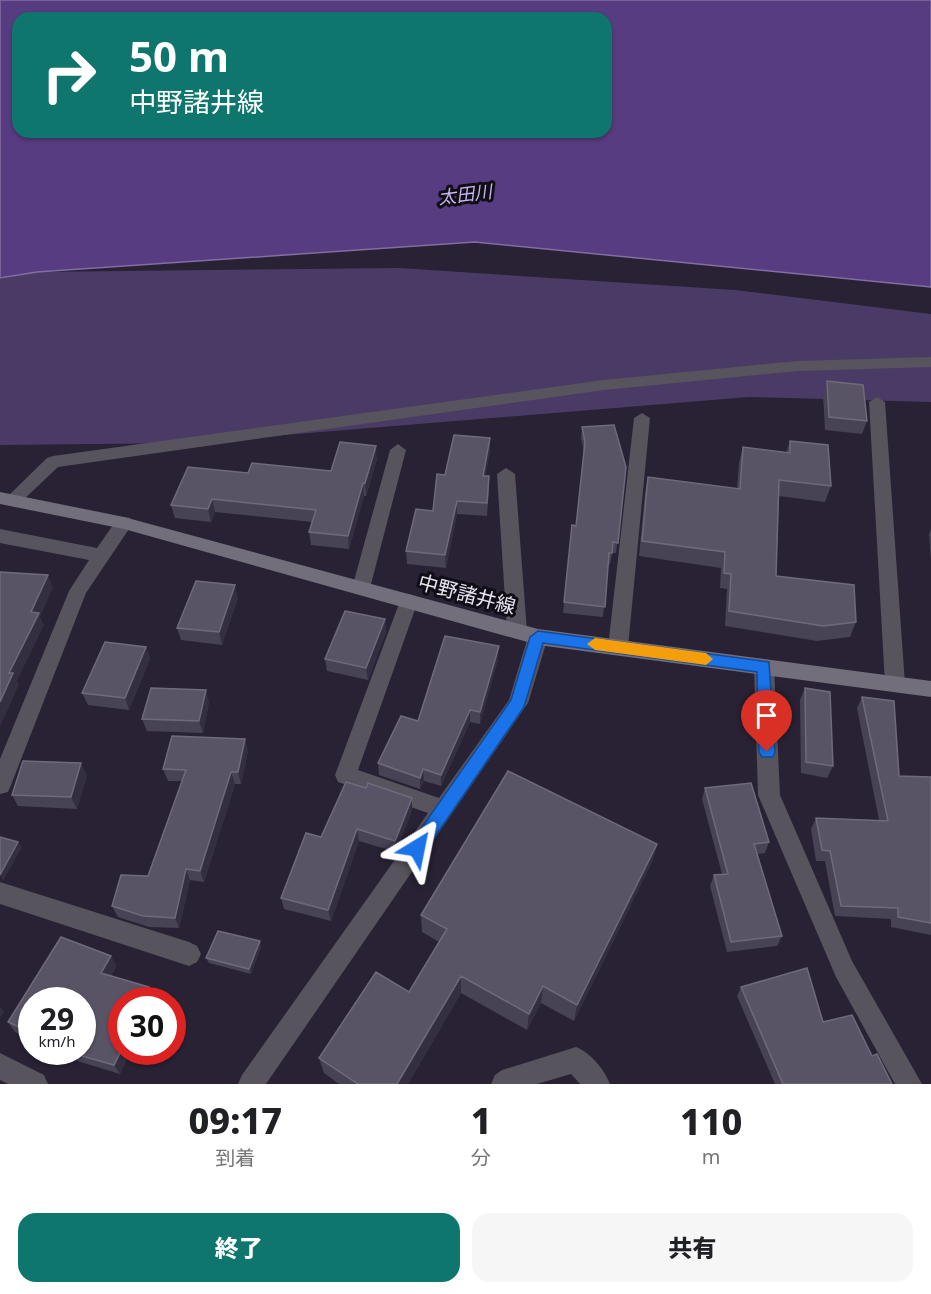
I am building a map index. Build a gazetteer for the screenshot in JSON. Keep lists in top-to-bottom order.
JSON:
{
  "streets": {
    "main road": ["中野諸井線"]
  },
  "water": ["太田川"],
  "page": {
    "turn": ["50 m", "中野諸井線"],
    "speed": "29 km/h",
    "limit": "30",
    "eta": [
      "09:17",
      "到着",
      "1",
      "分",
      "110",
      "m"
    ],
    "buttons": ["終了", "共有"]
  }
}
